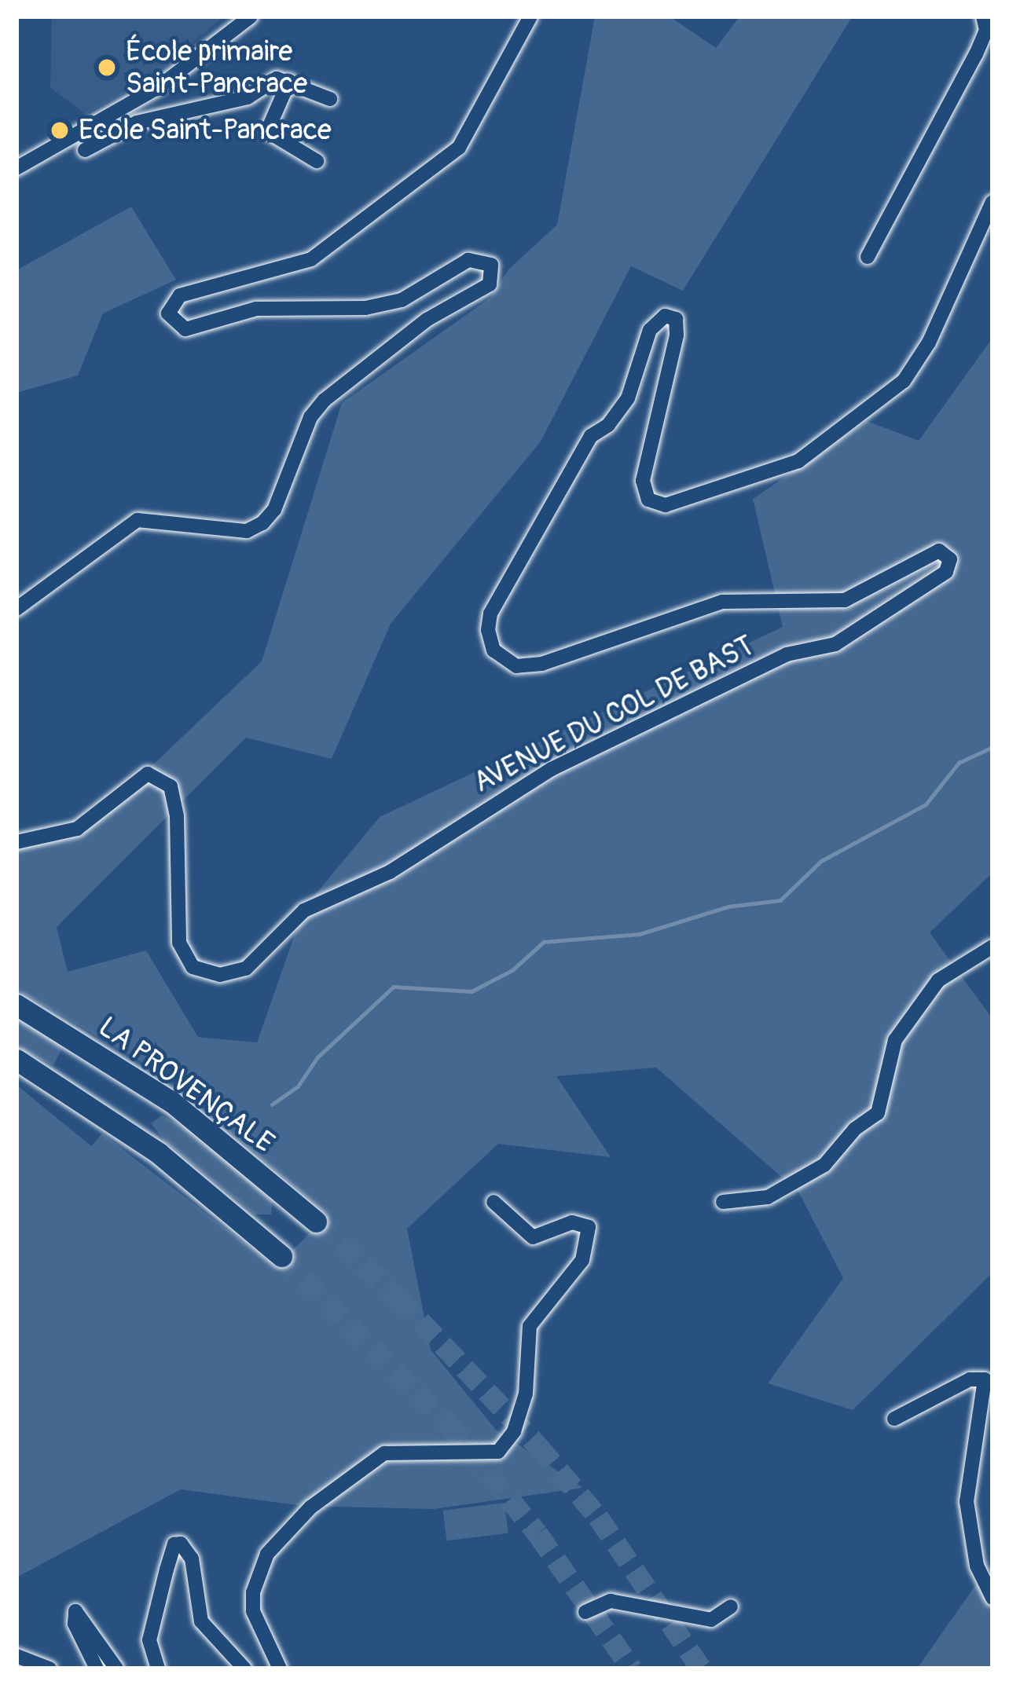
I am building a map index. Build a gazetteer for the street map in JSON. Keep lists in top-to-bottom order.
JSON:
{
  "streets": {
    "highway": ["LA PROVENÇALE"],
    "street": ["AVENUE DU COL DE BAST"]
  },
  "places": ["École primaire Saint-Pancrace", "Ecole Saint-Pancrace"]
}
